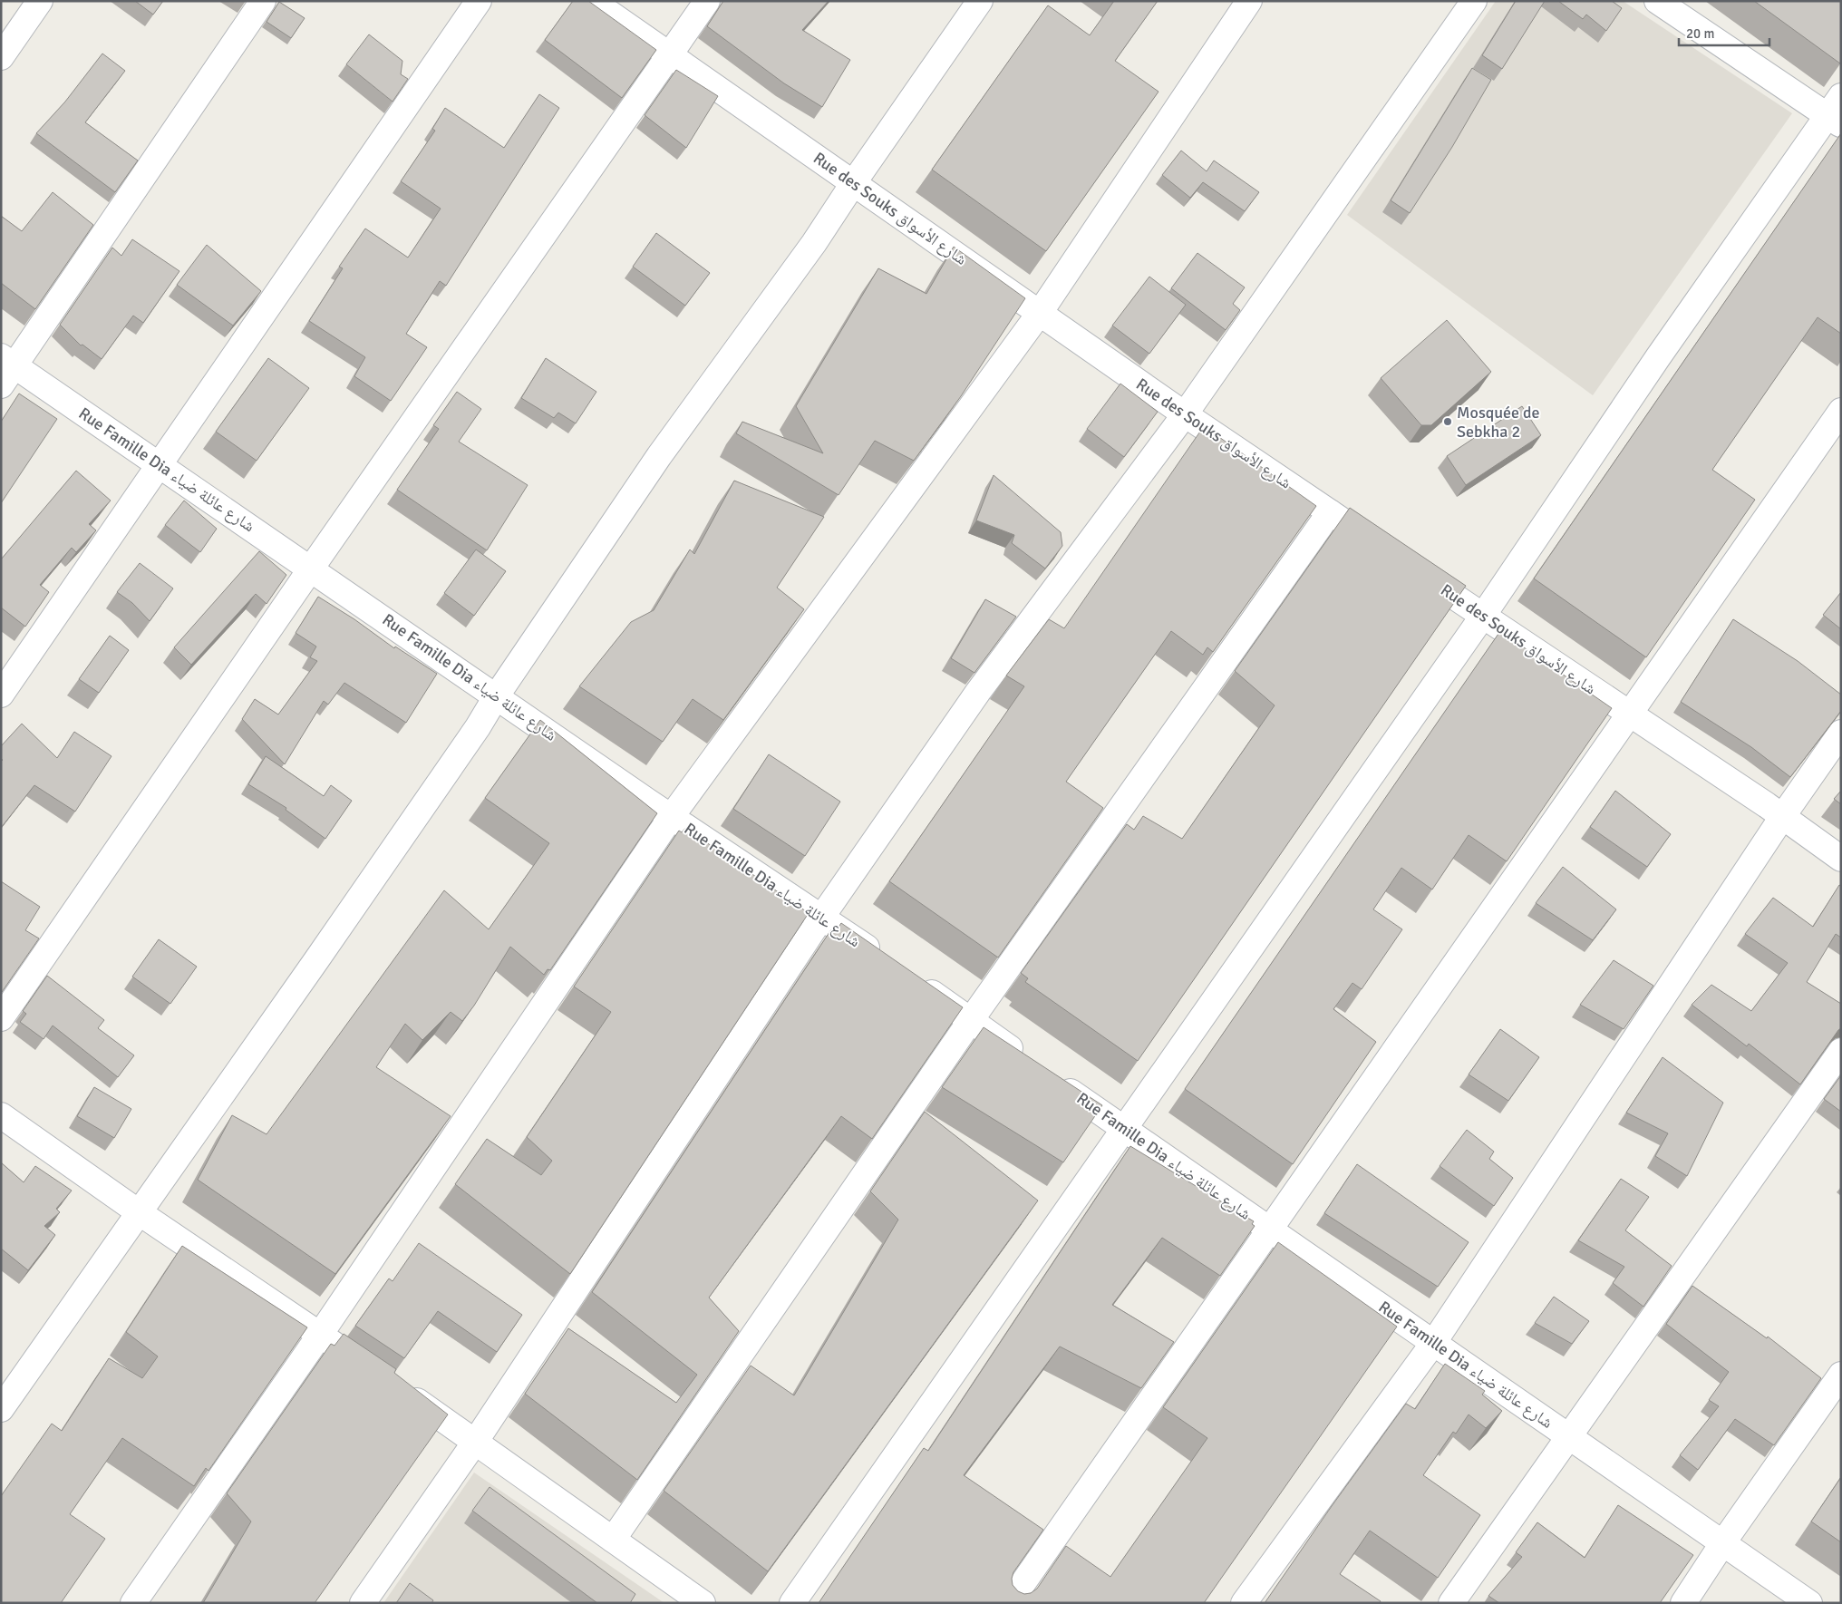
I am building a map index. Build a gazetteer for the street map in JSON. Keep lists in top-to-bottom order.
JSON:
{
  "streets": {
    "street": ["Rue des Souks شارع الأسواق", "Rue Famille Dia شارع عائلة ضياء"]
  },
  "places": ["Mosquée de Sebkha 2"],
  "scale_bar": "20 m"
}
